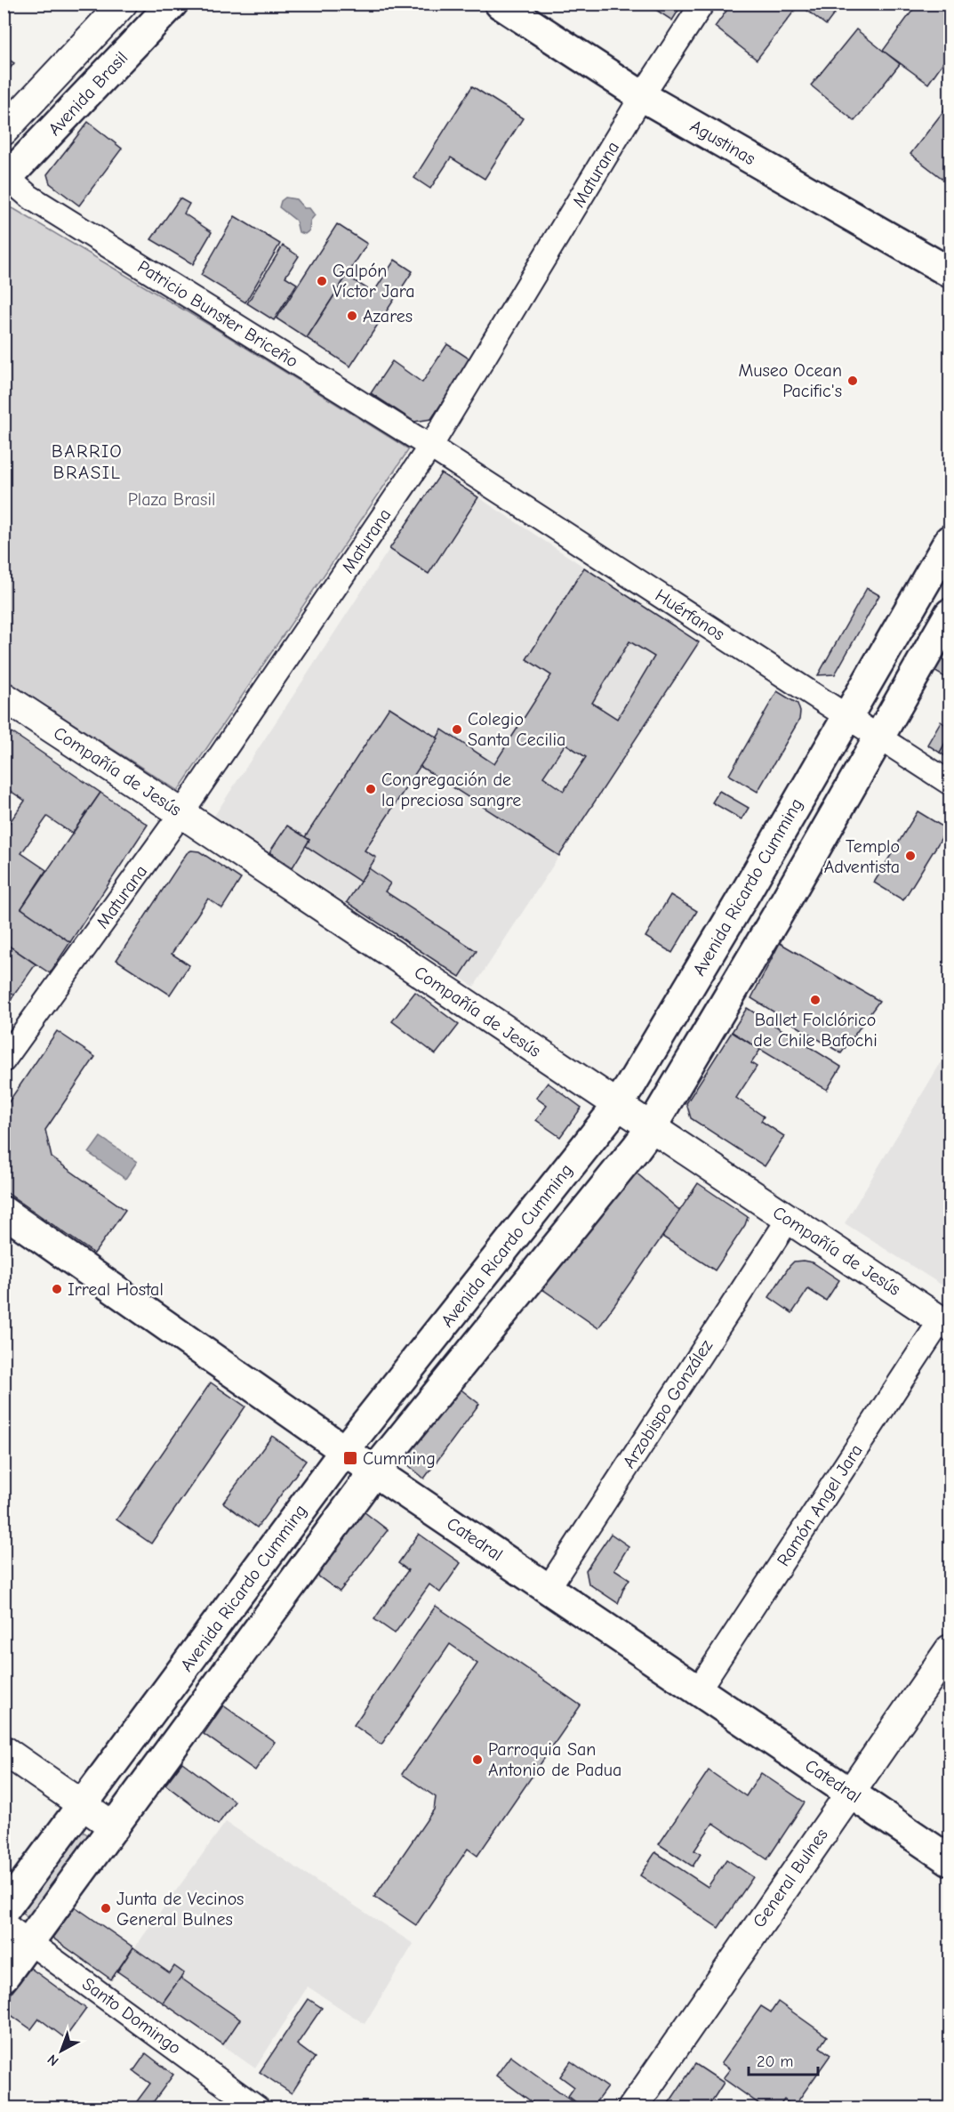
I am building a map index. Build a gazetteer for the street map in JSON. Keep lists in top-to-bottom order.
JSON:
{
  "streets": {
    "main road": [
      "Avenida Brasil",
      "Agustinas",
      "Avenida Ricardo Cumming",
      "Catedral"
    ],
    "street": [
      "Maturana",
      "Patricio Bunster Briceño",
      "Huérfanos",
      "Compañía de Jesús",
      "Arzobispo González",
      "Ramón Angel Jara",
      "General Bulnes",
      "Santo Domingo"
    ]
  },
  "crossings": [
    ["Avenida Brasil", "Patricio Bunster Briceño"],
    ["Agustinas", "Maturana"],
    ["Maturana", "Patricio Bunster Briceño"],
    ["Maturana", "Huérfanos"],
    ["Maturana", "Compañía de Jesús"],
    ["Patricio Bunster Briceño", "Huérfanos"],
    ["Huérfanos", "Avenida Ricardo Cumming"],
    ["Compañía de Jesús", "Avenida Ricardo Cumming"],
    ["Compañía de Jesús", "Arzobispo González"],
    ["Compañía de Jesús", "Ramón Angel Jara"],
    ["Avenida Ricardo Cumming", "Catedral"],
    ["Avenida Ricardo Cumming", "Santo Domingo"],
    ["Arzobispo González", "Catedral"],
    ["Ramón Angel Jara", "Catedral"],
    ["Catedral", "General Bulnes"]
  ],
  "districts": ["BARRIO BRASIL"],
  "parks": ["Plaza Brasil"],
  "places": {
    "other": [
      "Galpón Víctor Jara",
      "Azares",
      "Museo Ocean Pacific's",
      "Colegio Santa Cecilia",
      "Congregación de la preciosa sangre",
      "Templo Adventista",
      "Ballet Folclórico de Chile Bafochi",
      "Irreal Hostal",
      "Parroquia San Antonio de Padua",
      "Junta de Vecinos General Bulnes"
    ],
    "transit": ["Cumming"]
  },
  "scale_bar": "20 m",
  "north": "bottom left"
}
